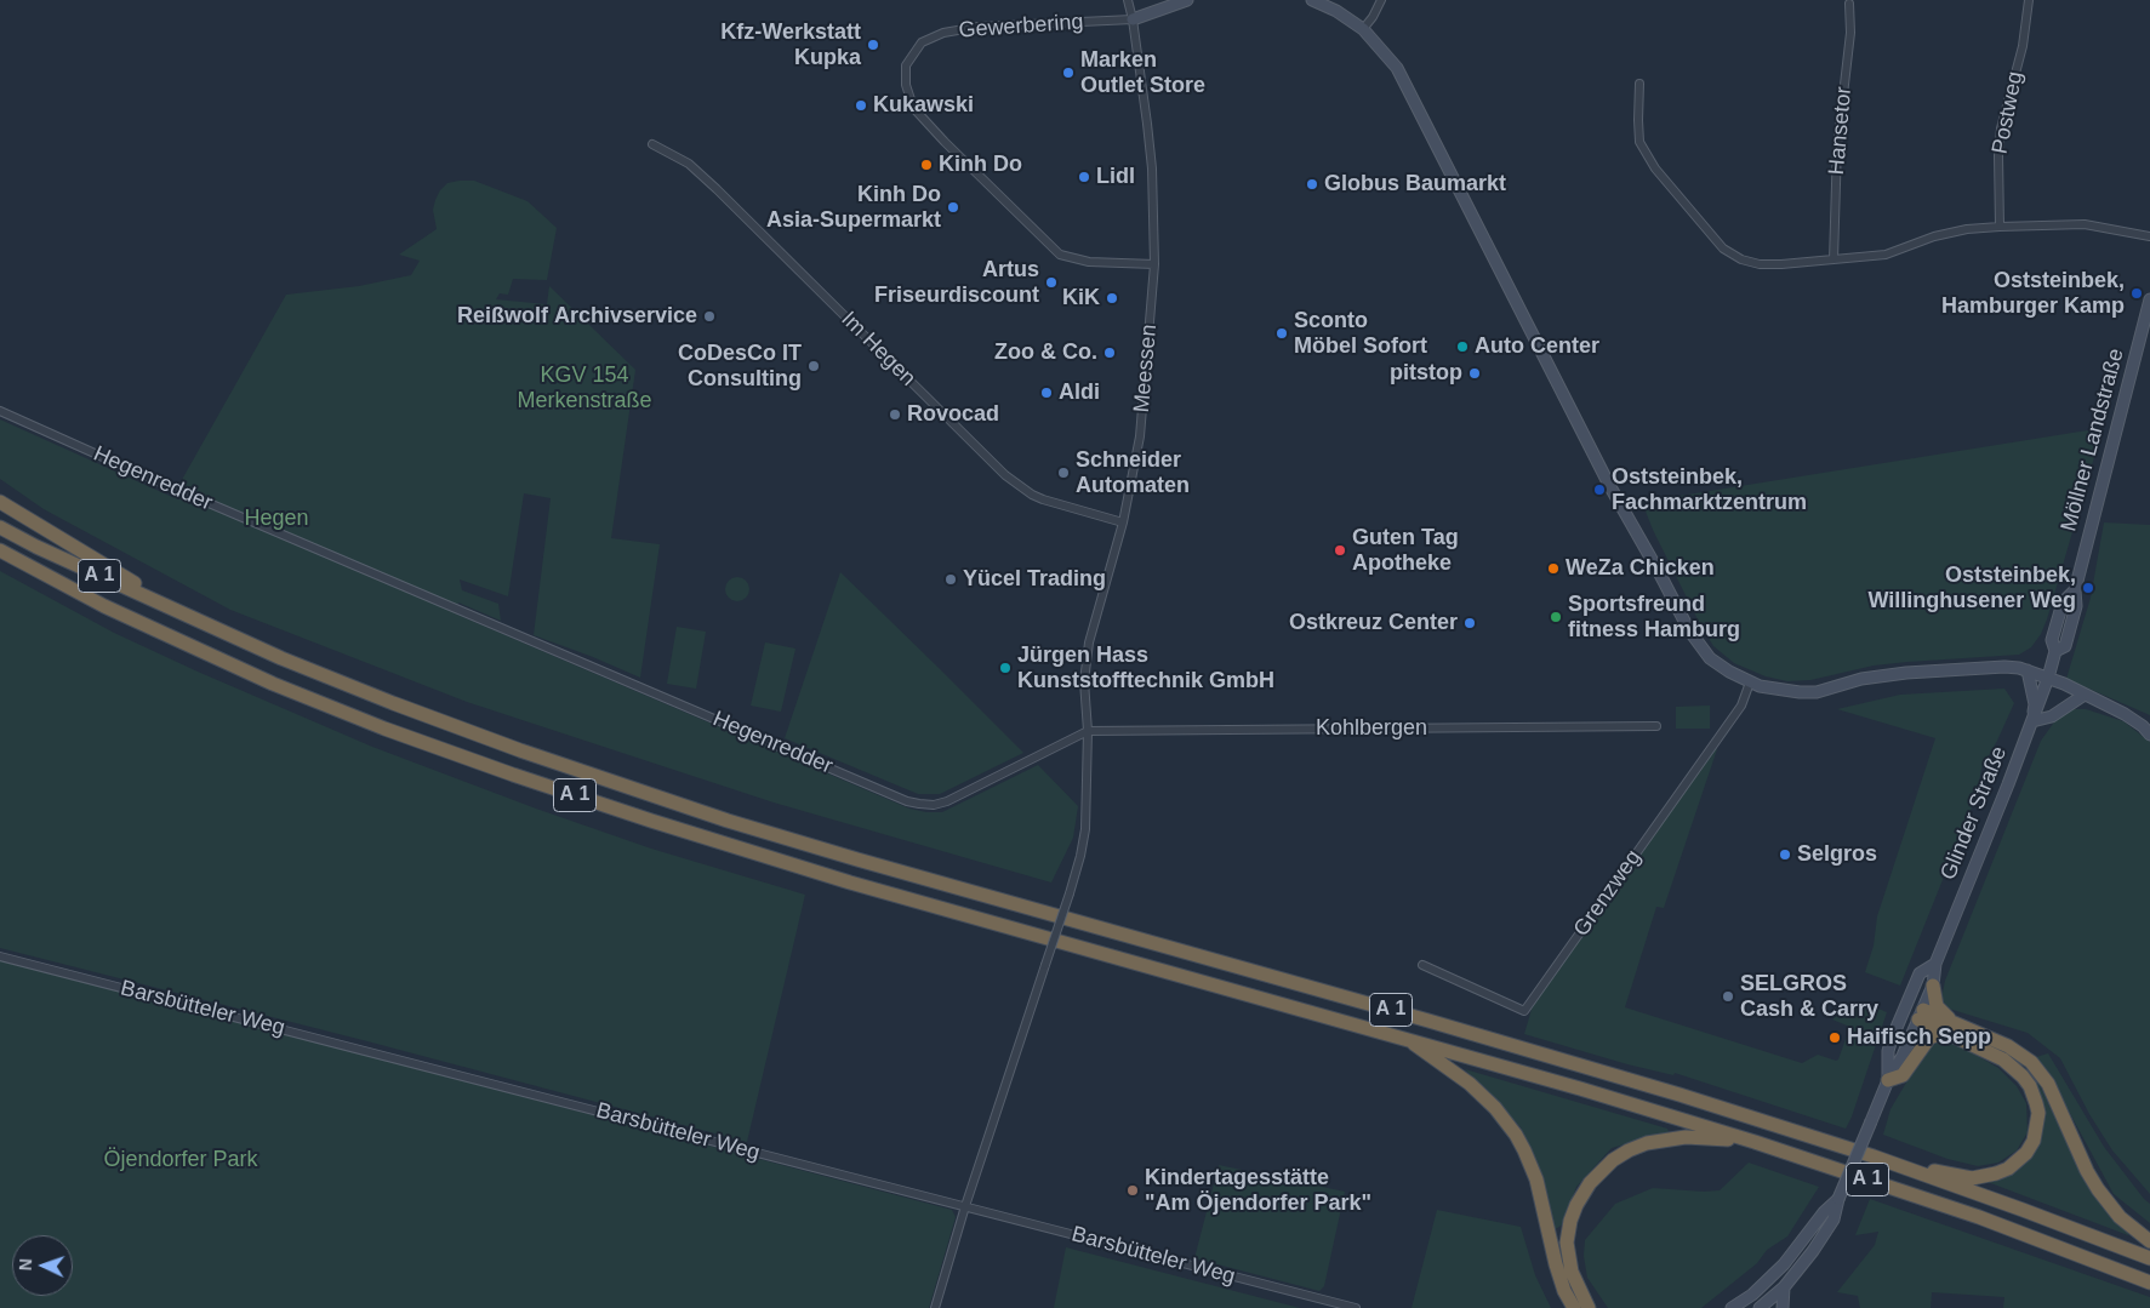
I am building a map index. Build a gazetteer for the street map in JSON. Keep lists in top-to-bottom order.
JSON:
{
  "streets": {
    "highway": ["A 1"],
    "street": [
      "Gewerbering",
      "Postweg",
      "Hansetor",
      "Im Hegen",
      "Meessen",
      "Möllner Landstraße",
      "Hegenredder",
      "Kohlbergen",
      "Glinder Straße",
      "Grenzweg",
      "Barsbütteler Weg"
    ]
  },
  "crossings": [
    ["Gewerbering", "Meessen"],
    ["Im Hegen", "Meessen"],
    ["Meessen", "Hegenredder"],
    ["Meessen", "Kohlbergen"],
    ["Möllner Landstraße", "Glinder Straße"],
    ["Hegenredder", "Kohlbergen"]
  ],
  "parks": ["KGV 154 Merkenstraße", "Hegen", "Öjendorfer Park"],
  "places": [
    "Kfz-Werkstatt Kupka",
    "Marken Outlet Store",
    "Kukawski",
    "Kinh Do",
    "Lidl",
    "Globus Baumarkt",
    "Kinh Do Asia-Supermarkt",
    "Artus Friseurdiscount",
    "Oststeinbek, Hamburger Kamp",
    "KiK",
    "Reißwolf Archivservice",
    "Sconto Möbel Sofort",
    "Auto Center",
    "Zoo & Co.",
    "CoDesCo IT Consulting",
    "pitstop",
    "Aldi",
    "Rovocad",
    "Schneider Automaten",
    "Oststeinbek, Fachmarktzentrum",
    "Guten Tag Apotheke",
    "WeZa Chicken",
    "Yücel Trading",
    "Oststeinbek, Willinghusener Weg",
    "Sportsfreund fitness Hamburg",
    "Ostkreuz Center",
    "Jürgen Hass Kunststofftechnik GmbH",
    "Selgros",
    "SELGROS Cash & Carry",
    "Haifisch Sepp",
    "Kindertagesstätte \"Am Öjendorfer Park\""
  ],
  "north": "left"
}
